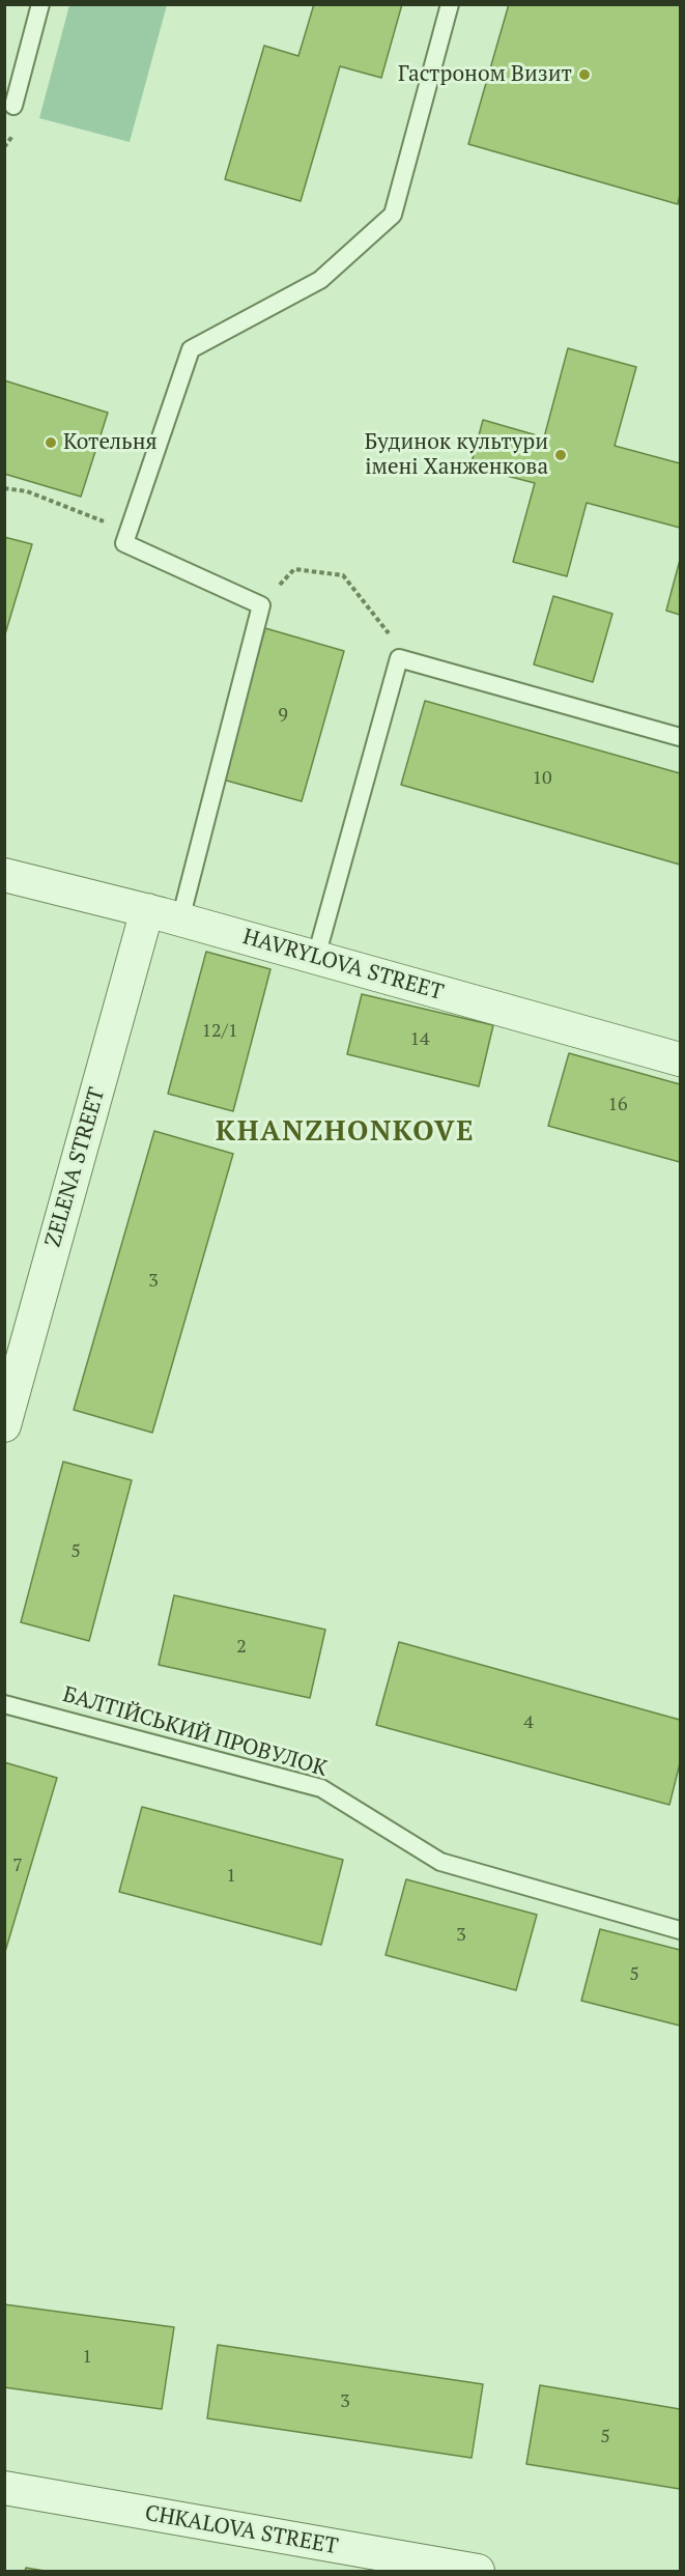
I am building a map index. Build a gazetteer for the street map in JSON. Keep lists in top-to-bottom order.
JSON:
{
  "streets": {
    "street": ["HAVRYLOVA STREET", "ZELENA STREET", "CHKALOVA STREET"],
    "lane": ["БАЛТІЙСЬКИЙ ПРОВУЛОК"]
  },
  "crossings": [
    ["HAVRYLOVA STREET", "ZELENA STREET"]
  ],
  "districts": ["KHANZHONKOVE"],
  "places": ["Гастроном Визит", "Котельня", "Будинок культури імені Ханженкова"],
  "house_numbers": [
    "9",
    "10",
    "12/1",
    "14",
    "16",
    "3",
    "5",
    "2",
    "4",
    "7",
    "1",
    "3",
    "5",
    "1",
    "3",
    "5"
  ]
}
